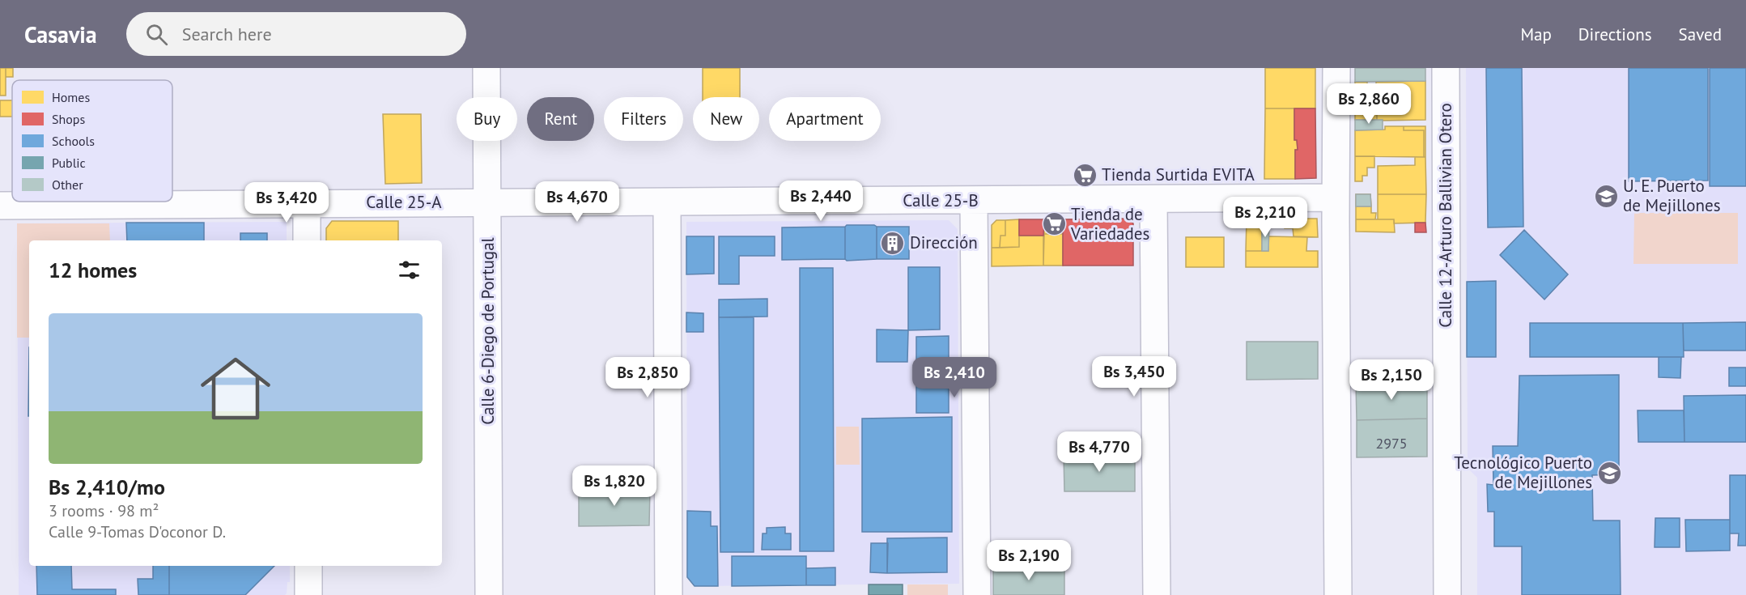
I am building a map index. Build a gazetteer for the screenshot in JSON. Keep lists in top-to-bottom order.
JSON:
{
  "streets": {
    "street": [
      "Calle 25-B",
      "Calle 25-A",
      "Calle 12-Arturo Ballivian Otero",
      "Calle 6-Diego de Portugal"
    ]
  },
  "crossings": [
    ["Calle 25-B", "Calle 25-A"],
    ["Calle 25-B", "Calle 6-Diego de Portugal"],
    ["Calle 25-A", "Calle 6-Diego de Portugal"]
  ],
  "places": {
    "supermarket": ["Tienda Surtida EVITA", "Tienda de Variedades"],
    "school or university": ["U. E. Puerto de Mejillones", "Tecnológico Puerto de Mejillones"],
    "building": ["Dirección"]
  },
  "house_numbers": ["2975"],
  "legend": [
    "Homes",
    "Shops",
    "Schools",
    "Public",
    "Other"
  ],
  "page": {
    "header": "Casavia",
    "search": "Search here",
    "nav": ["Map", "Directions", "Saved"],
    "price": [
      "Bs 2,860",
      "Bs 2,440",
      "Bs 4,670",
      "Bs 3,420",
      "Bs 2,210",
      "Bs 3,450",
      "Bs 2,850",
      "Bs 2,410",
      "Bs 2,150",
      "Bs 4,770",
      "Bs 1,820",
      "Bs 2,190"
    ],
    "chip": [
      "Buy",
      "Rent",
      "Filters",
      "New",
      "Apartment"
    ],
    "heading": "12 homes",
    "list": [
      {
        "name": "Bs 2,410/mo",
        "note": "3 rooms · 98 m² · Calle 9-Tomas D'oconor D."
      }
    ]
  }
}
